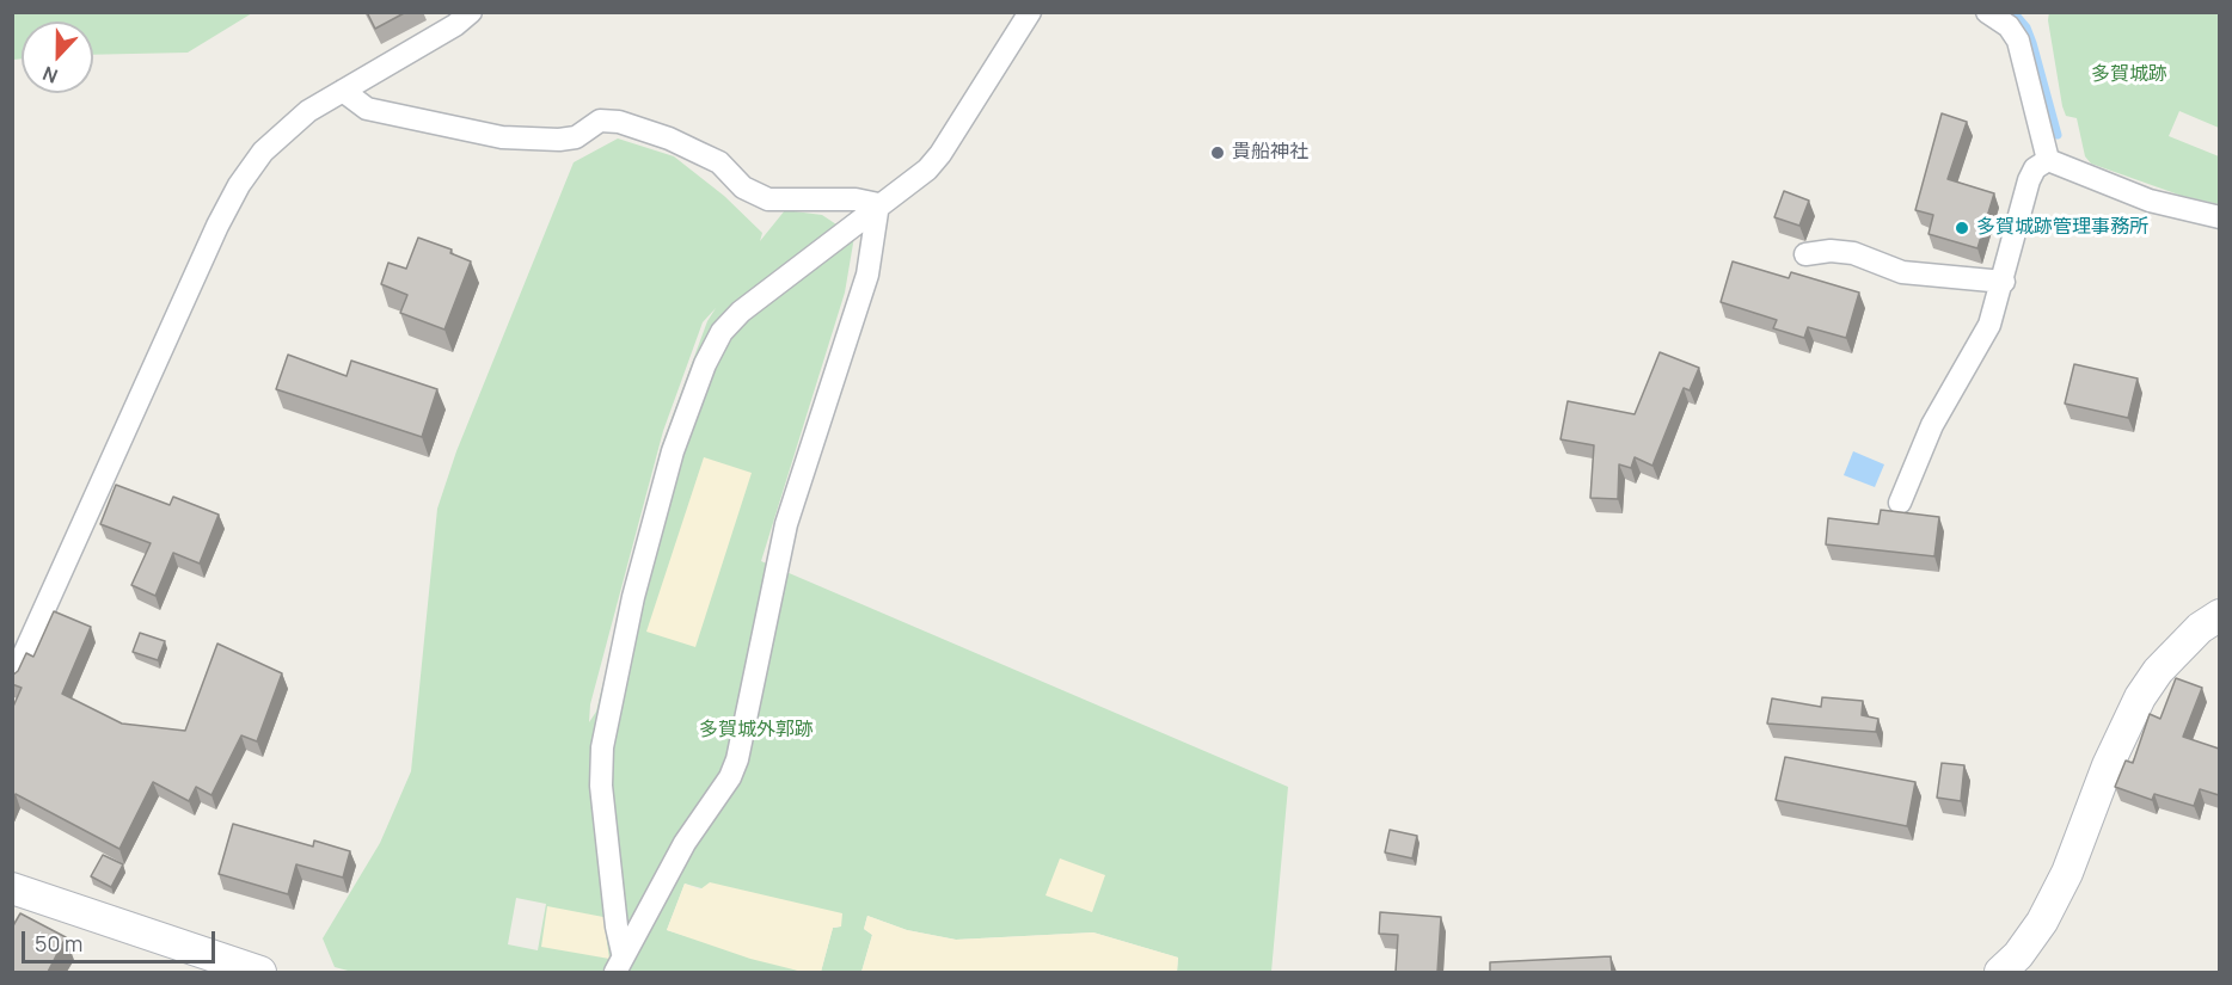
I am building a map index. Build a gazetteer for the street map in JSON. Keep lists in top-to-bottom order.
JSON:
{
  "parks": ["多賀城跡", "多賀城外郭跡"],
  "places": ["貴船神社", "多賀城跡管理事務所"],
  "scale_bar": "50 m",
  "north": "bottom"
}
